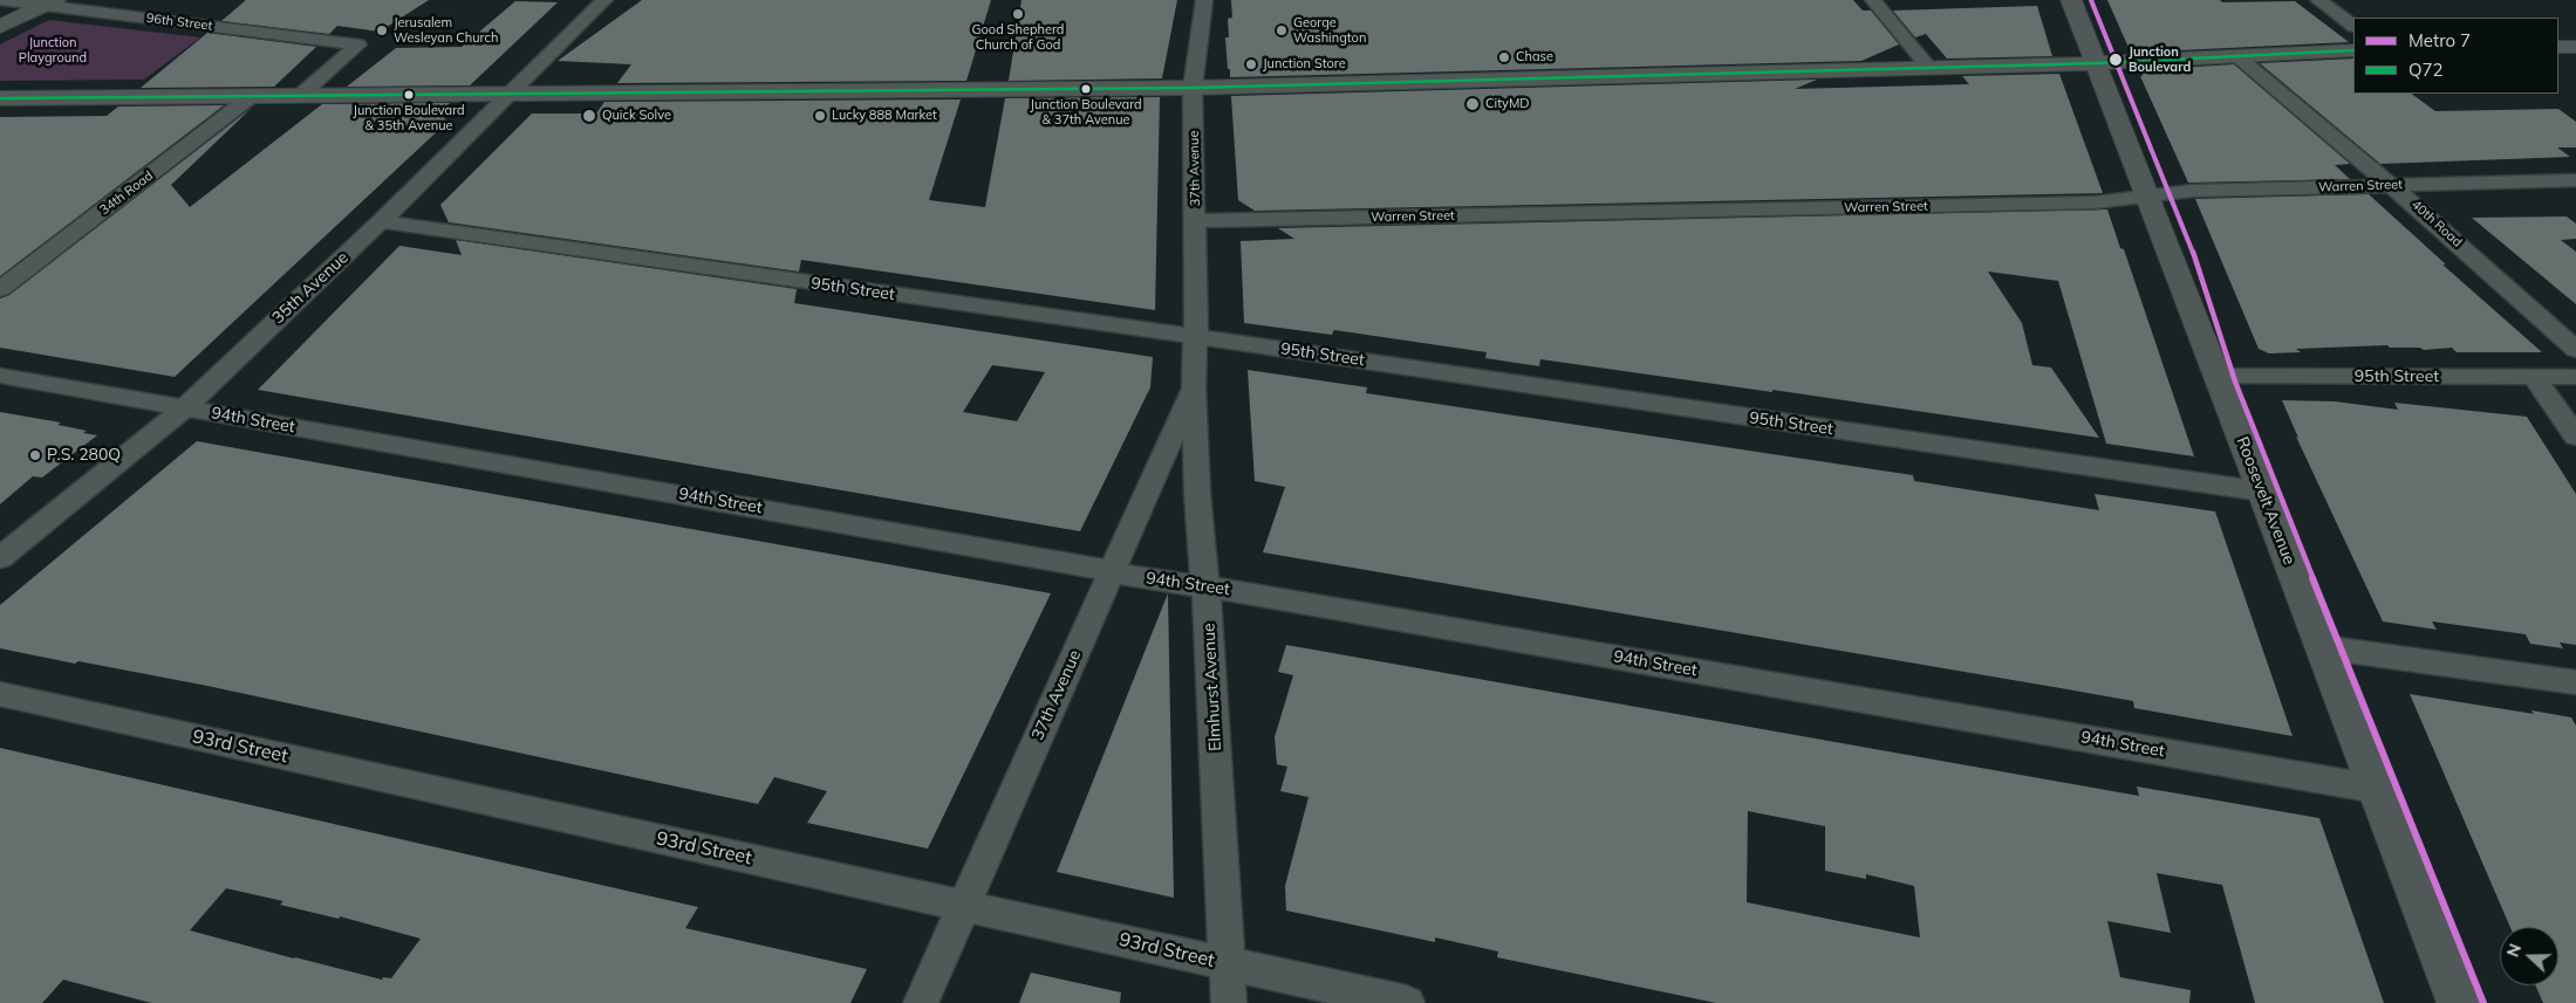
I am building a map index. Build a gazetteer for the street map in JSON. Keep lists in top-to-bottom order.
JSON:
{
  "streets": {
    "main road": ["Roosevelt Avenue"],
    "street": [
      "96th Street",
      "37th Avenue",
      "Warren Street",
      "34th Road",
      "40th Road",
      "35th Avenue",
      "95th Street",
      "94th Street",
      "Elmhurst Avenue",
      "93rd Street"
    ]
  },
  "crossings": [
    ["37th Avenue", "Warren Street"],
    ["37th Avenue", "95th Street"],
    ["37th Avenue", "94th Street"],
    ["37th Avenue", "Elmhurst Avenue"],
    ["37th Avenue", "93rd Street"],
    ["Warren Street", "40th Road"],
    ["Warren Street", "Roosevelt Avenue"],
    ["35th Avenue", "95th Street"],
    ["35th Avenue", "94th Street"],
    ["95th Street", "Roosevelt Avenue"],
    ["95th Street", "Elmhurst Avenue"],
    ["94th Street", "Roosevelt Avenue"],
    ["94th Street", "Elmhurst Avenue"],
    ["Elmhurst Avenue", "93rd Street"]
  ],
  "parks": ["Junction Playground"],
  "places": [
    "Good Shepherd Church of God",
    "Jerusalem Wesleyan Church",
    "George Washington",
    "Chase",
    "Junction Boulevard",
    "Junction Store",
    "Junction Boulevard & 37th Avenue",
    "Junction Boulevard & 35th Avenue",
    "CityMD",
    "Quick Solve",
    "Lucky 888 Market",
    "P.S. 280Q"
  ],
  "lines": ["metro line 7", "transit line Q72"],
  "legend": ["Metro 7", "Q72"],
  "north": "left"
}
